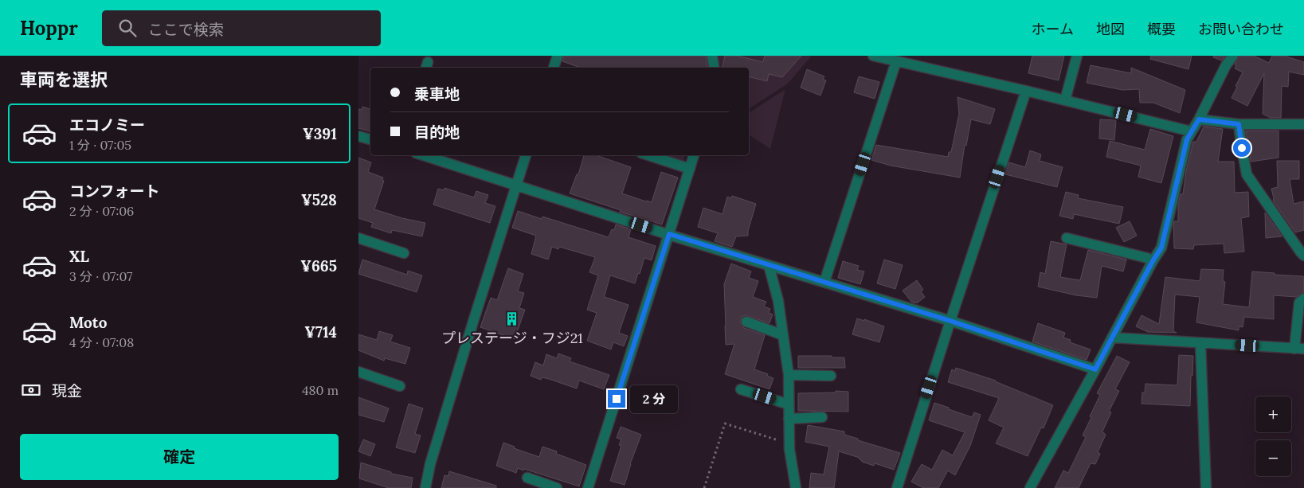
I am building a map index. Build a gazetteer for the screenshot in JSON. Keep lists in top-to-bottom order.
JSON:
{
  "places": {
    "building": ["プレステージ・フジ21"]
  },
  "page": {
    "header": "Hoppr",
    "search": "ここで検索",
    "nav": [
      "ホーム",
      "地図",
      "概要",
      "お問い合わせ"
    ],
    "heading": "車両を選択",
    "banner": ["乗車地", "目的地"],
    "list": [
      {
        "name": "エコノミー",
        "note": "1 分 · 07:05",
        "value": "¥391"
      },
      {
        "name": "コンフォート",
        "note": "2 分 · 07:06",
        "value": "¥528"
      },
      {
        "name": "XL",
        "note": "3 分 · 07:07",
        "value": "¥665"
      },
      {
        "name": "Moto",
        "note": "4 分 · 07:08",
        "value": "¥714"
      }
    ],
    "pay": ["現金", "480 m"],
    "bubble": "2 分",
    "map_buttons": ["+", "−"],
    "buttons": "確定"
  }
}
